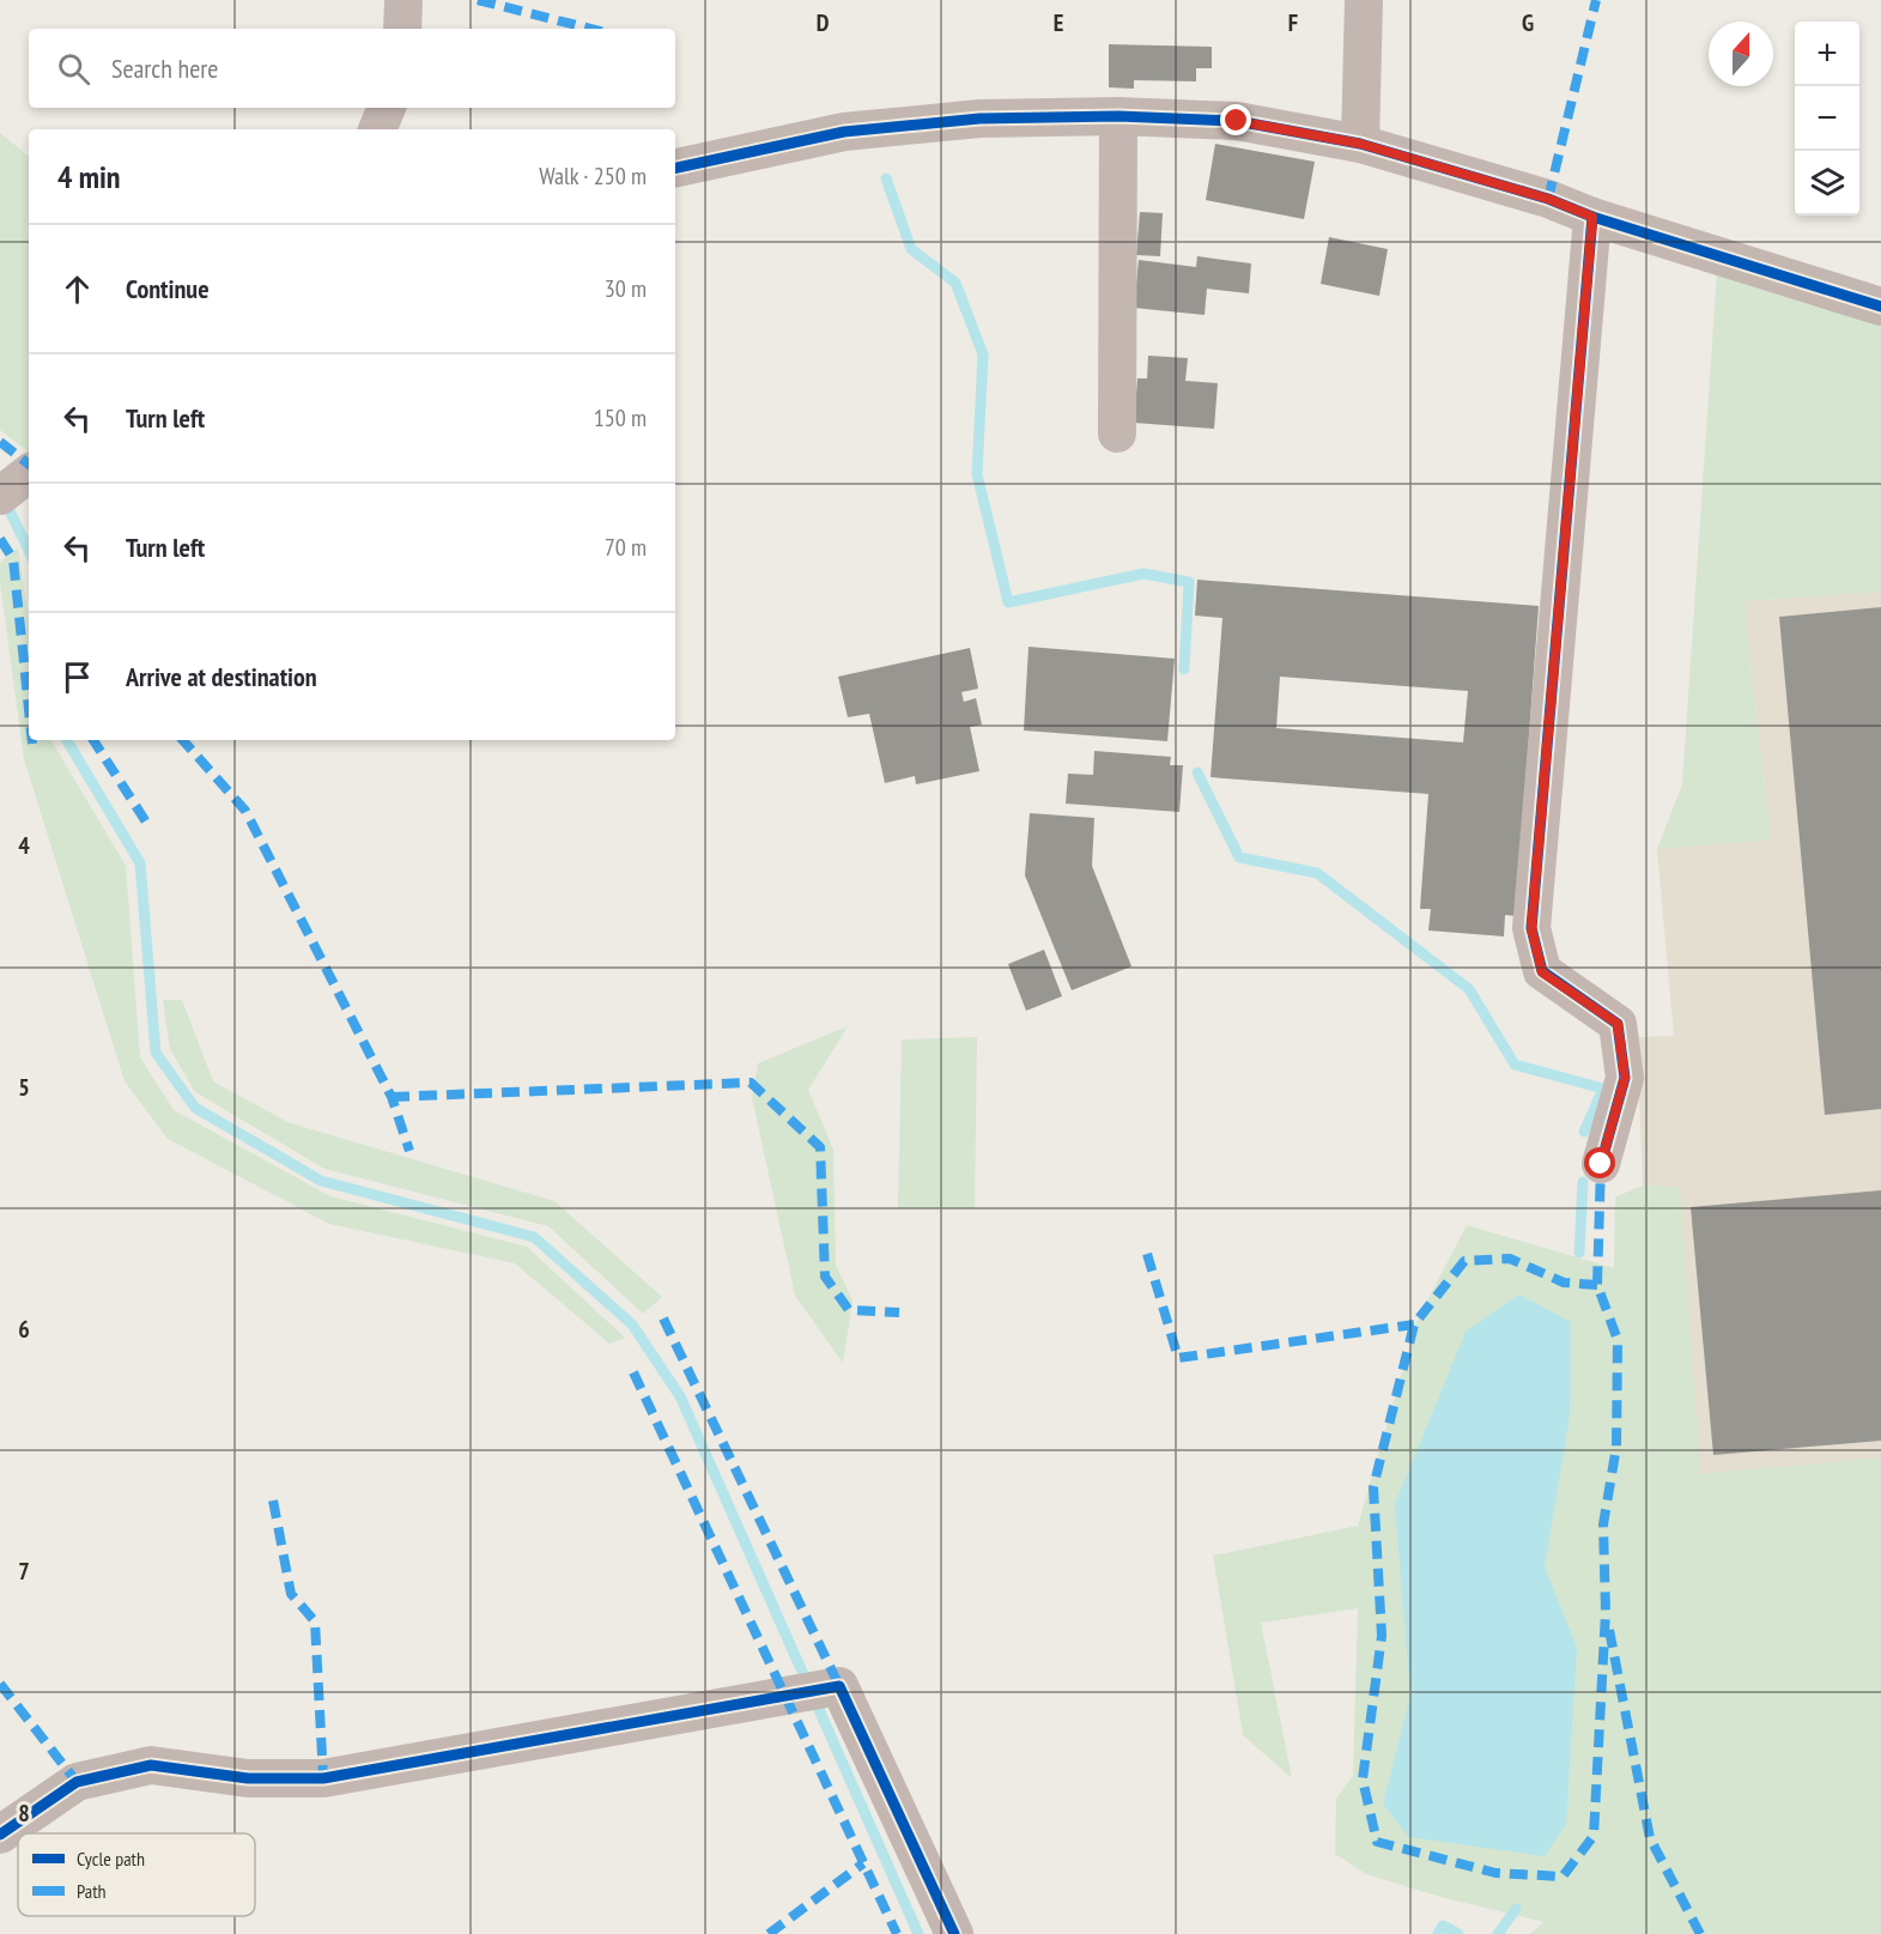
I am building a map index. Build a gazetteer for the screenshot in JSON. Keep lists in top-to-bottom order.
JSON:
{
  "legend": ["Cycle path", "Path"],
  "north": "top",
  "page": {
    "map_buttons": ["+", "−"],
    "search": "Search here",
    "heading": ["4 min", "Walk · 250 m"],
    "list": [
      ["Continue", "30 m"],
      ["Turn left", "150 m"],
      ["Turn left", "70 m"],
      "Arrive at destination"
    ]
  },
  "grid": {
    "columns": [
      "D",
      "E",
      "F",
      "G"
    ],
    "rows": [
      "4",
      "5",
      "6",
      "7",
      "8"
    ]
  }
}
